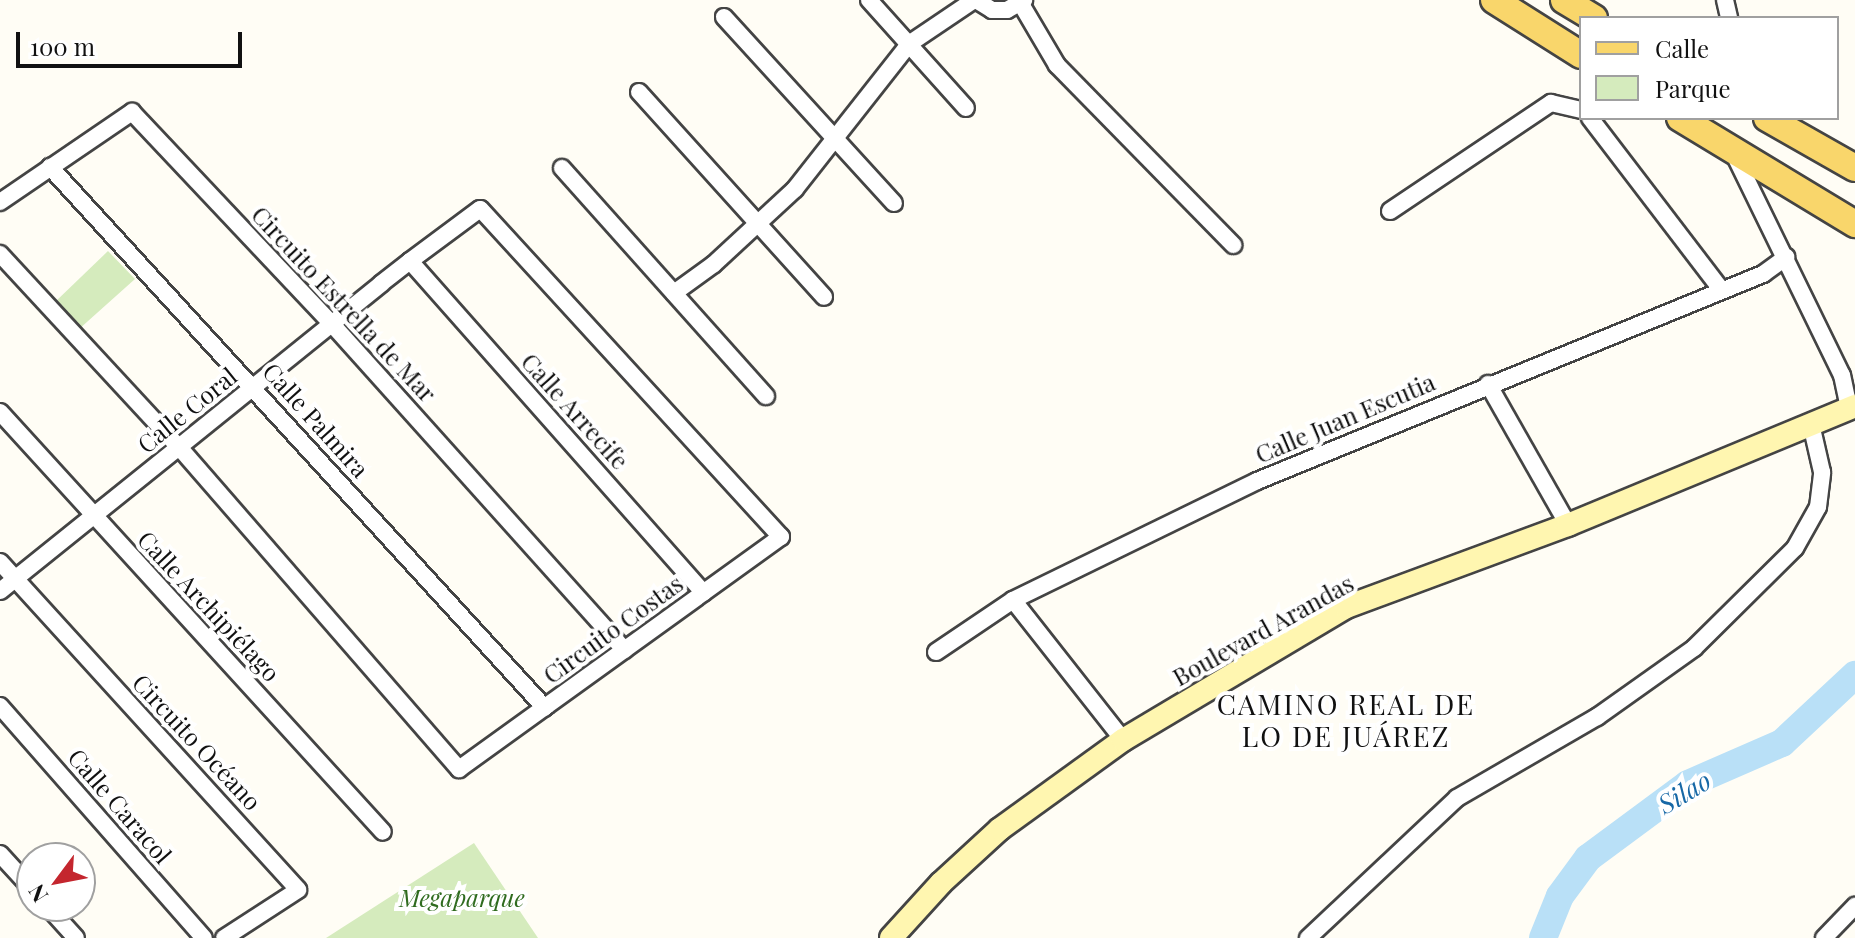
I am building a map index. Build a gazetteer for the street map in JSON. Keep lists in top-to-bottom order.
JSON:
{
  "streets": {
    "main road": ["Boulevard Arandas"],
    "street": [
      "Circuito Estrella de Mar",
      "Calle Coral",
      "Calle Arrecife",
      "Calle Juan Escutia",
      "Calle Palmira",
      "Calle Archipiélago",
      "Circuito Costas",
      "Circuito Océano",
      "Calle Caracol"
    ]
  },
  "crossings": [
    ["Circuito Estrella de Mar", "Calle Coral"],
    ["Circuito Estrella de Mar", "Calle Palmira"],
    ["Circuito Estrella de Mar", "Circuito Costas"],
    ["Calle Coral", "Calle Arrecife"],
    ["Calle Coral", "Calle Palmira"],
    ["Calle Coral", "Calle Archipiélago"],
    ["Calle Coral", "Circuito Costas"],
    ["Calle Coral", "Circuito Océano"],
    ["Calle Arrecife", "Circuito Costas"],
    ["Calle Palmira", "Circuito Costas"]
  ],
  "districts": ["CAMINO REAL DE LO DE JUÁREZ"],
  "water": ["Silao"],
  "parks": ["Megaparque"],
  "legend": ["Calle", "Parque"],
  "scale_bar": "100 m",
  "north": "bottom left"
}
